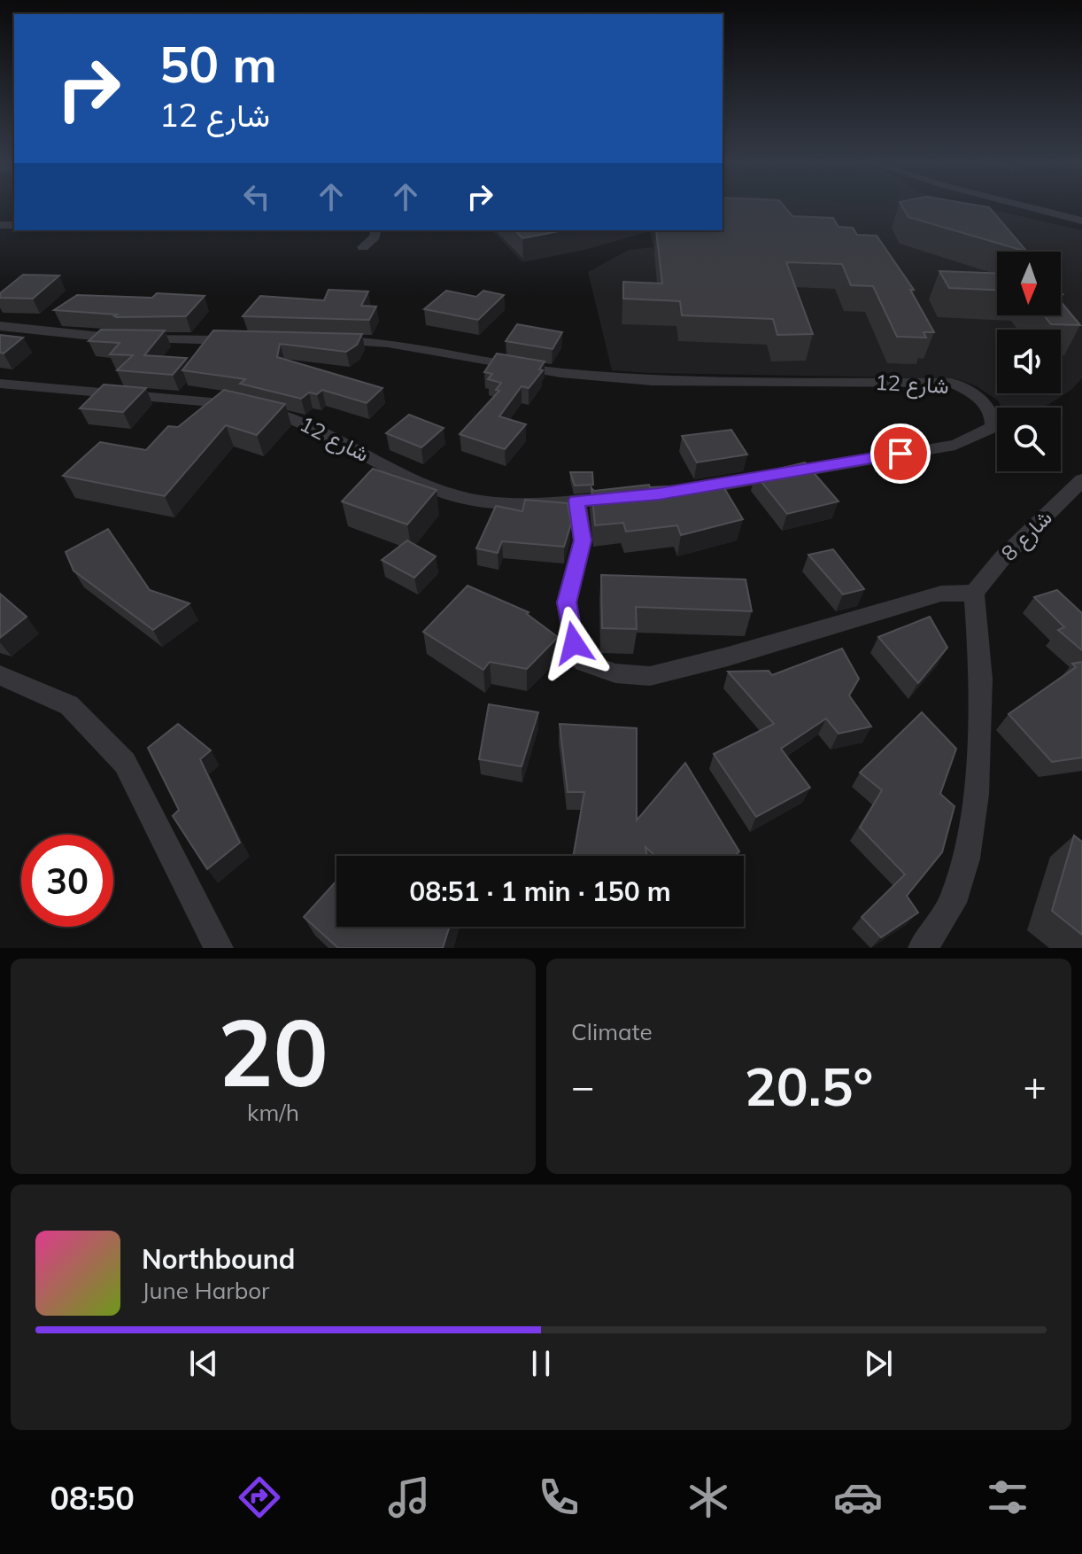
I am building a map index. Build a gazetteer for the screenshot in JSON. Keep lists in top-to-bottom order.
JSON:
{
  "streets": {
    "street": ["شارع 12", "شارع 8"]
  },
  "north": "bottom",
  "page": {
    "turn": ["50 m", "شارع 12"],
    "limit": "30",
    "trip": "08:51 · 1 min · 150 m",
    "tile": [
      ["20", "km/h"],
      "Climate"
    ],
    "heat": ["−", "20.5°", "+"],
    "song": ["Northbound", "June Harbor"],
    "tabs": "08:50"
  }
}
